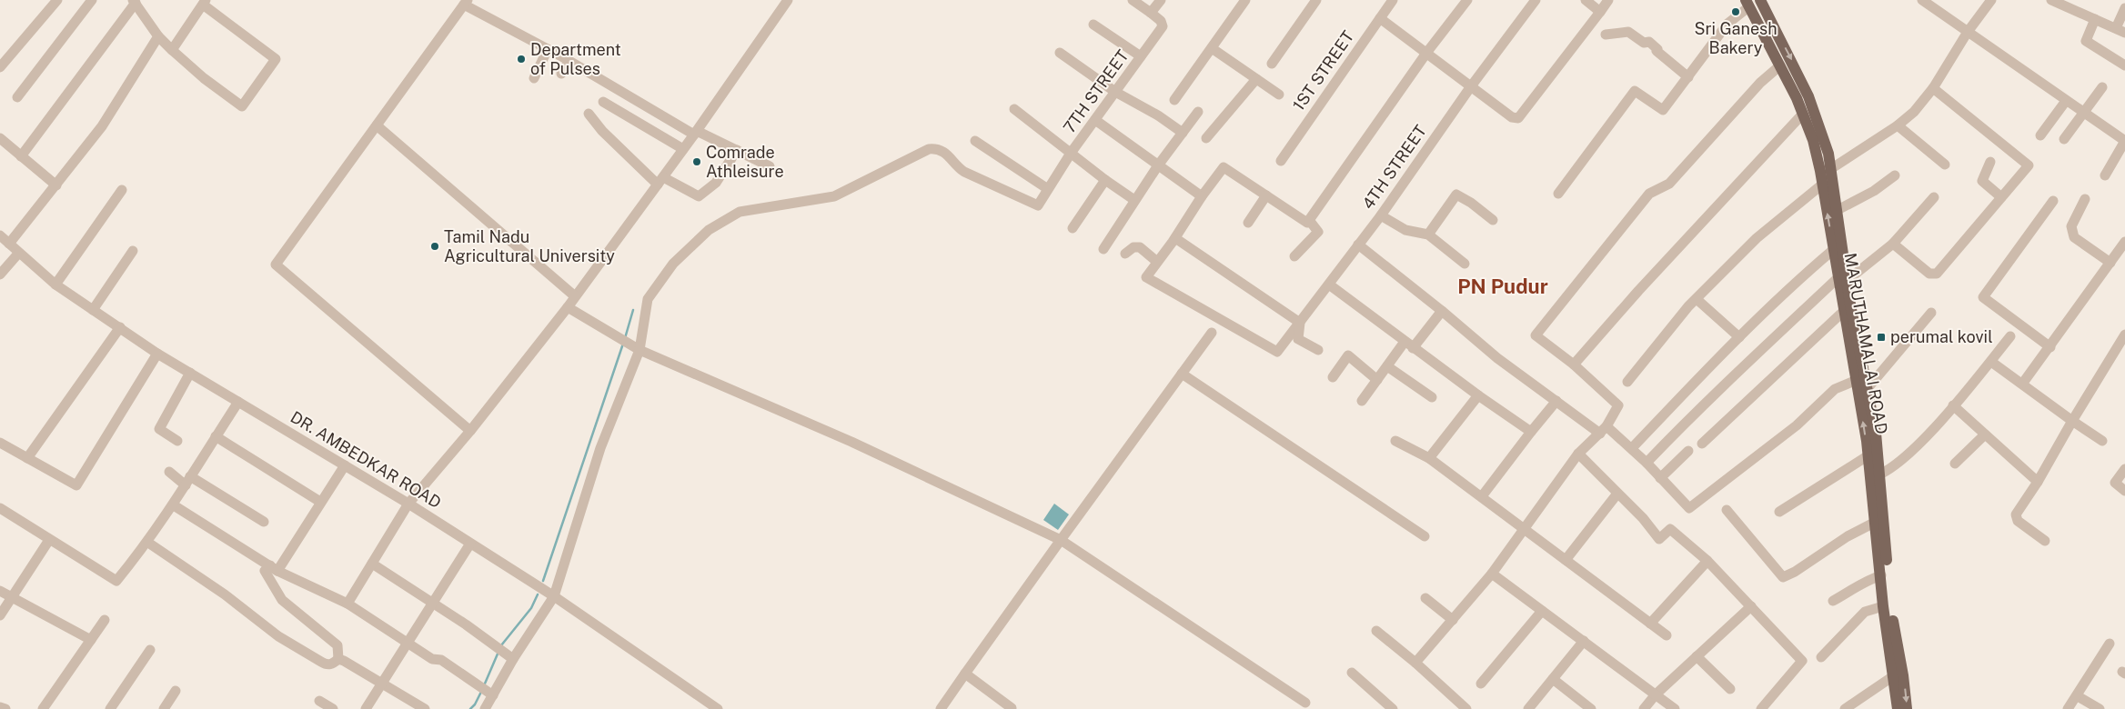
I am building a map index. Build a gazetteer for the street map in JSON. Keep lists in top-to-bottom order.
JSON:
{
  "streets": {
    "main road": ["MARUTHAMALAI ROAD"],
    "street": [
      "1ST STREET",
      "7TH STREET",
      "4TH STREET",
      "DR. AMBEDKAR ROAD"
    ]
  },
  "districts": ["PN Pudur"],
  "places": {
    "other": [
      "Sri Ganesh Bakery",
      "Department of Pulses",
      "Comrade Athleisure",
      "Tamil Nadu Agricultural University"
    ],
    "transit": ["perumal kovil"]
  }
}
